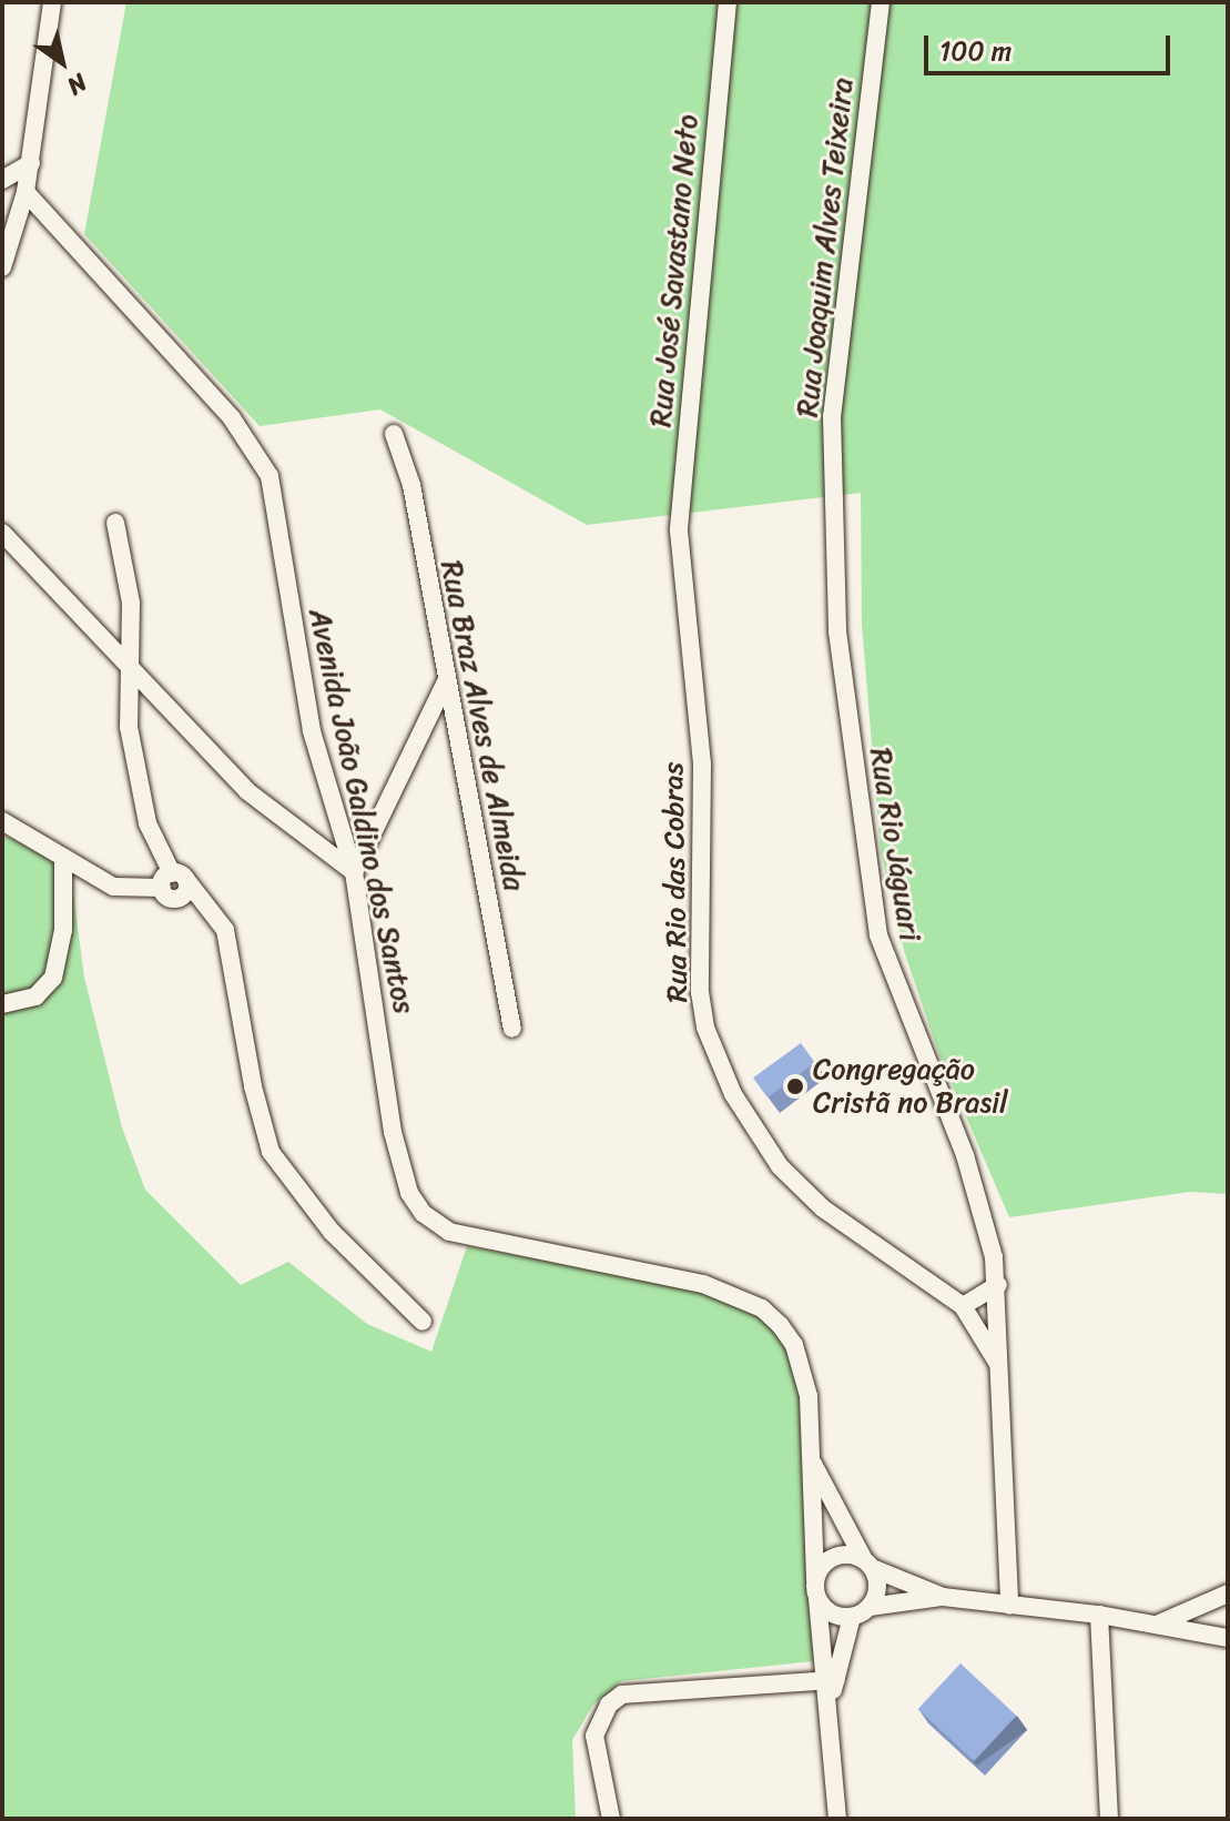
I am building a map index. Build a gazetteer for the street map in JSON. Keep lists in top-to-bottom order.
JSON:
{
  "streets": {
    "street": [
      "Rua Joaquim Alves Teixeira",
      "Rua José Savastano Neto",
      "Rua Braz Alves de Almeida",
      "Avenida João Galdino dos Santos",
      "Rua Rio Jáguari",
      "Rua Rio das Cobras"
    ]
  },
  "crossings": [
    ["Rua Joaquim Alves Teixeira", "Rua Rio Jáguari"],
    ["Rua José Savastano Neto", "Rua Rio das Cobras"],
    ["Rua Rio Jáguari", "Rua Rio das Cobras"]
  ],
  "places": ["Congregação Cristã no Brasil"],
  "scale_bar": "100 m",
  "north": "bottom right"
}
